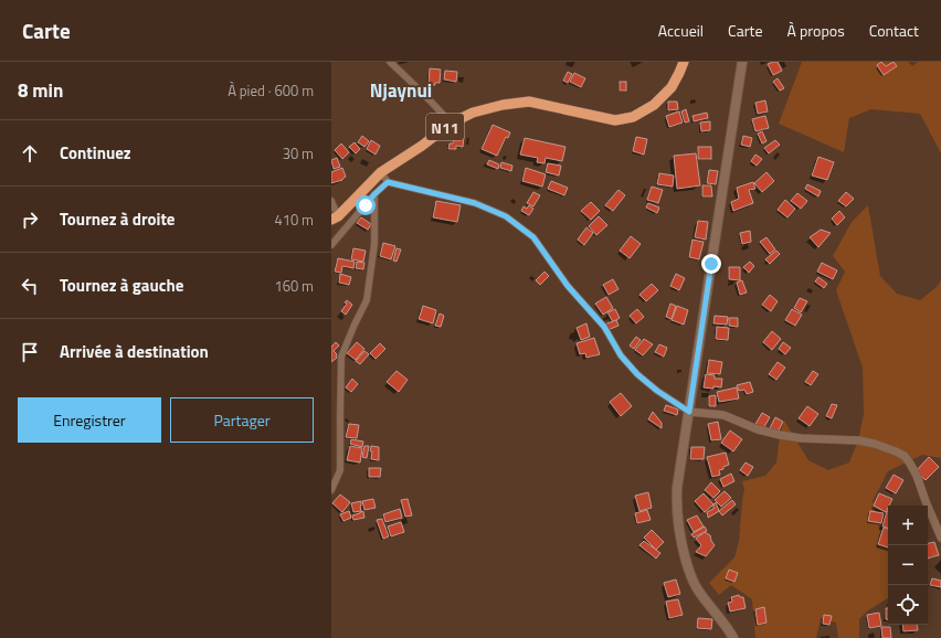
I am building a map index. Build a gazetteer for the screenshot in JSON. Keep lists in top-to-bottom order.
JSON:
{
  "streets": {
    "highway": ["N11"]
  },
  "districts": ["Njaynui"],
  "page": {
    "header": "Carte",
    "nav": [
      "Accueil",
      "Carte",
      "À propos",
      "Contact"
    ],
    "heading": ["8 min", "À pied · 600 m"],
    "list": [
      ["Continuez", "30 m"],
      ["Tournez à droite", "410 m"],
      ["Tournez à gauche", "160 m"],
      "Arrivée à destination"
    ],
    "buttons": ["Enregistrer", "Partager"],
    "map_buttons": ["+", "−"]
  }
}
